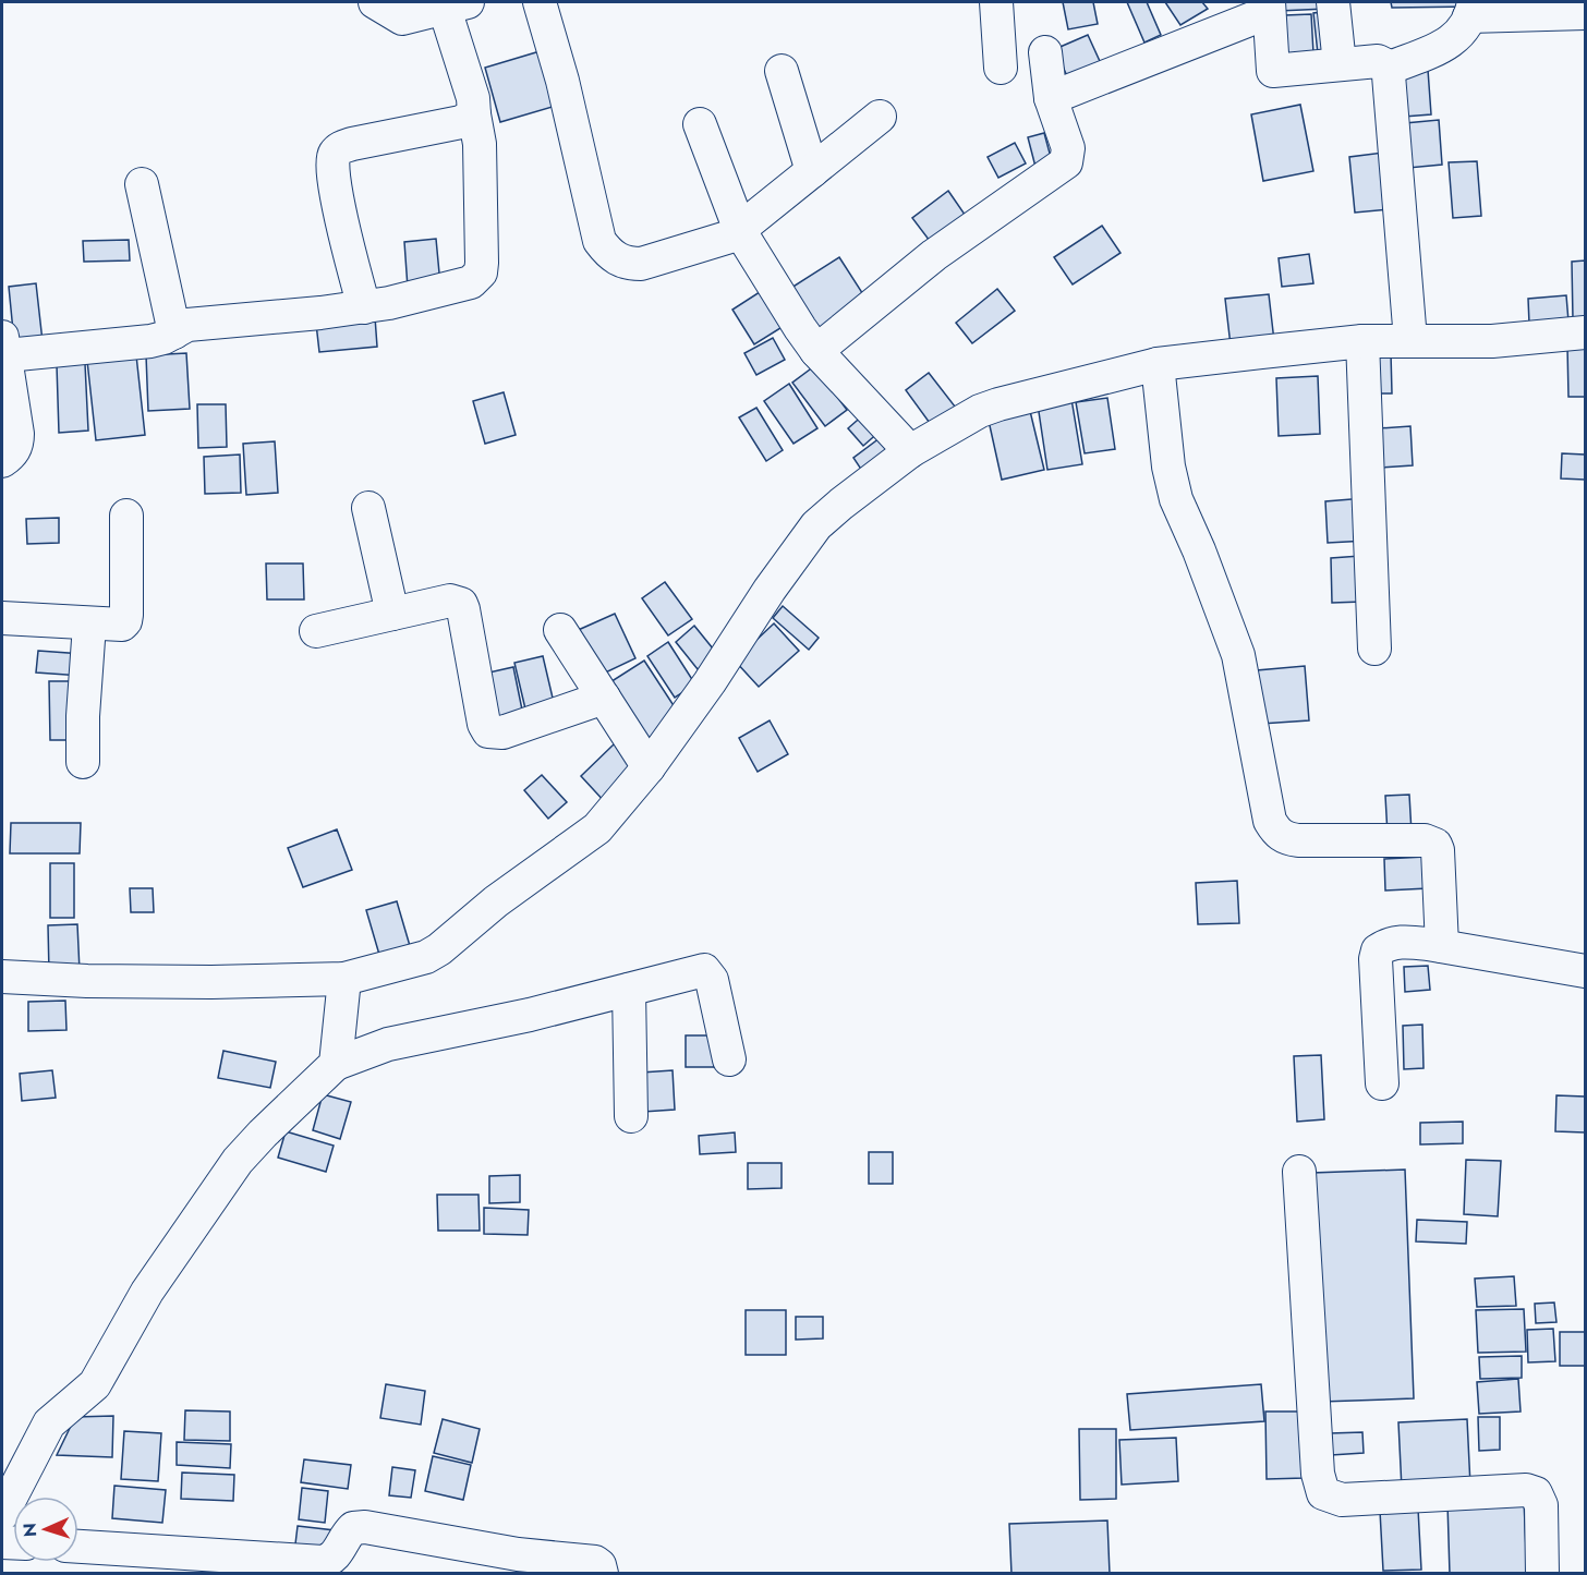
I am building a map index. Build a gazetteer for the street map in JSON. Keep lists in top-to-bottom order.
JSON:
{
  "north": "left"
}
